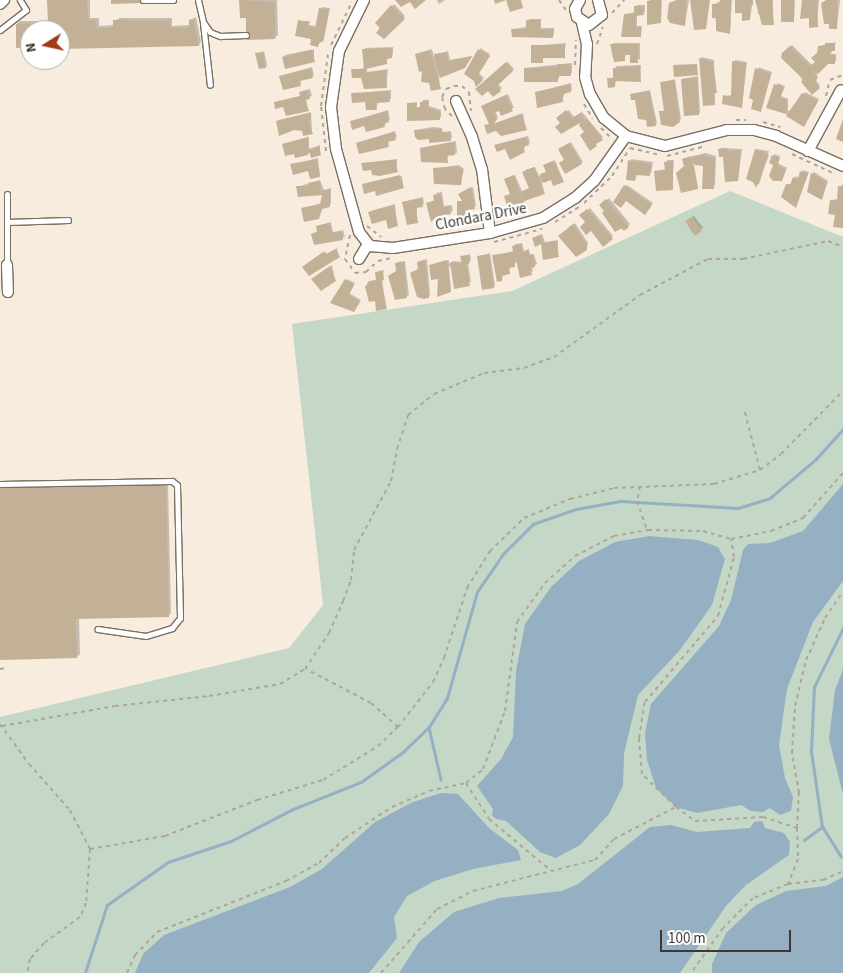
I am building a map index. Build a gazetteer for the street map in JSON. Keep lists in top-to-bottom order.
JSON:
{
  "streets": {
    "street": ["Clondara Drive"]
  },
  "scale_bar": "100 m",
  "north": "left"
}
